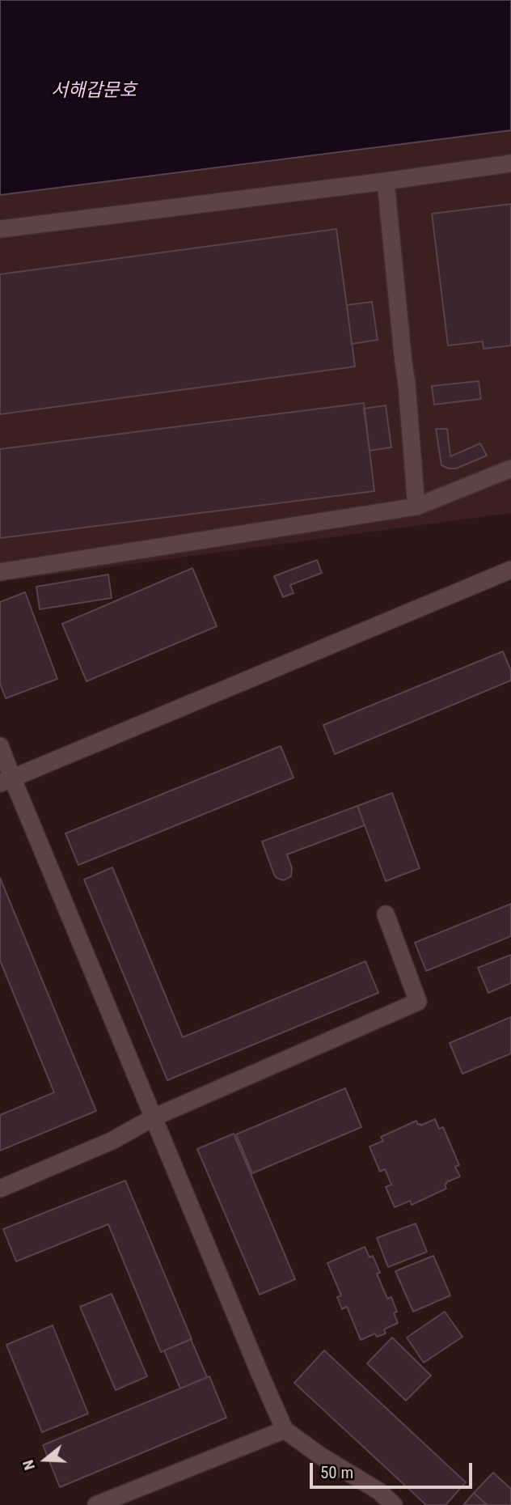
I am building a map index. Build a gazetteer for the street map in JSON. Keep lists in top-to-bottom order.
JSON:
{
  "water": ["서해갑문호"],
  "scale_bar": "50 m",
  "north": "left"
}
